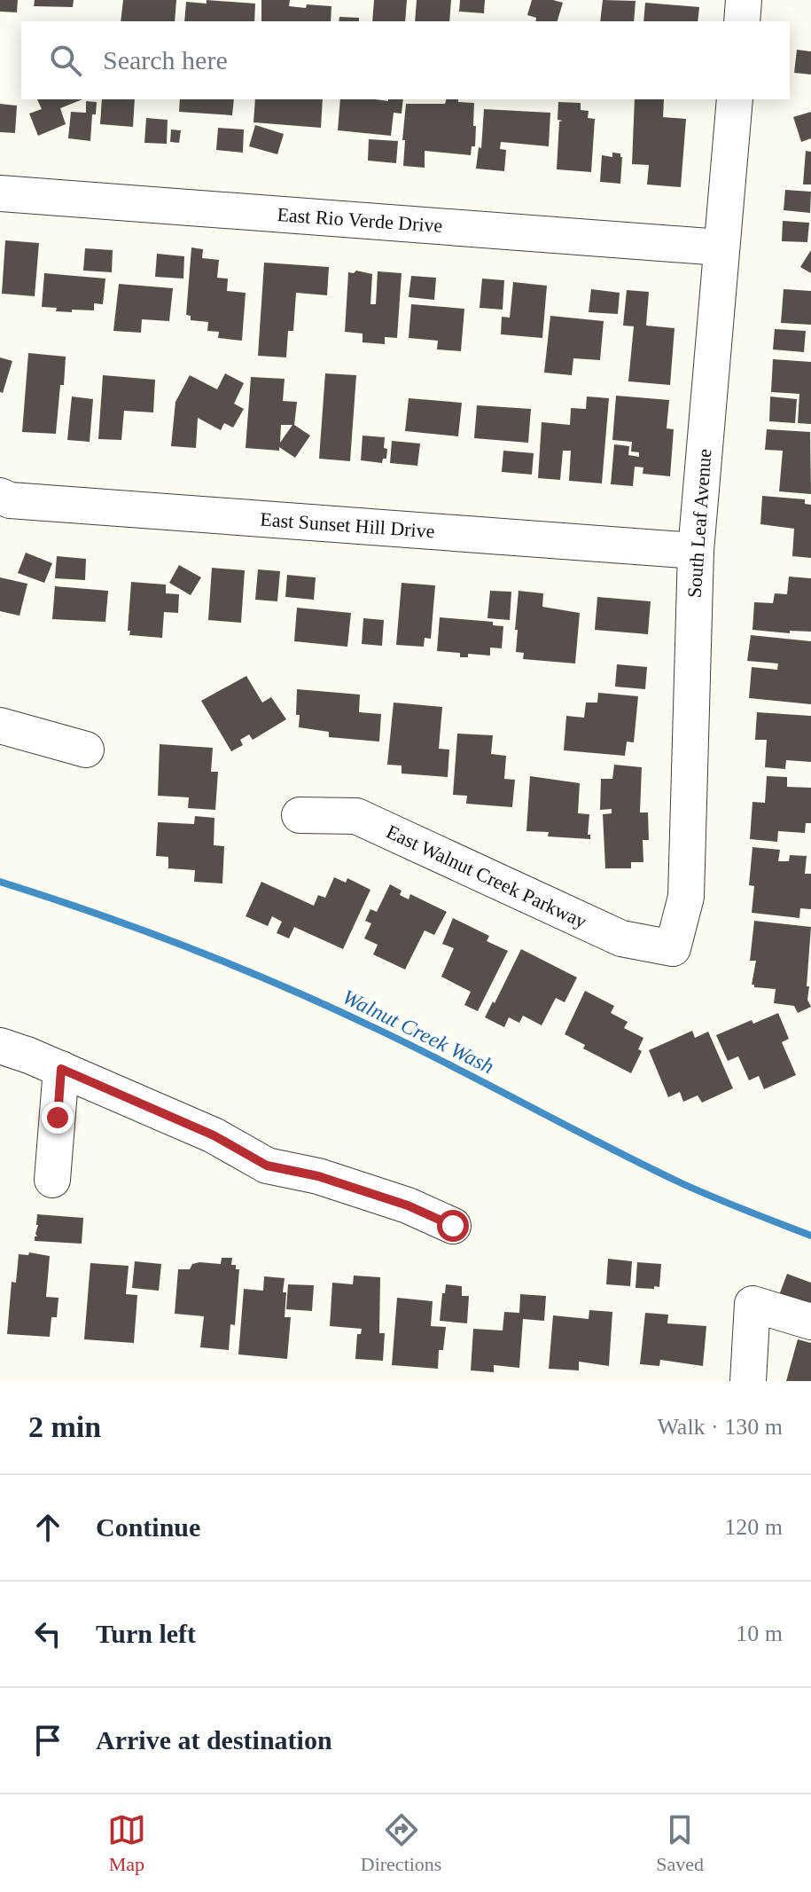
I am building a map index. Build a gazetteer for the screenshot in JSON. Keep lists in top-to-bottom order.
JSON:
{
  "streets": {
    "street": [
      "East Rio Verde Drive",
      "South Leaf Avenue",
      "East Sunset Hill Drive",
      "East Walnut Creek Parkway"
    ]
  },
  "crossings": [
    ["East Rio Verde Drive", "South Leaf Avenue"],
    ["South Leaf Avenue", "East Sunset Hill Drive"],
    ["South Leaf Avenue", "East Walnut Creek Parkway"]
  ],
  "water": ["Walnut Creek Wash"],
  "page": {
    "search": "Search here",
    "heading": ["2 min", "Walk · 130 m"],
    "list": [
      ["Continue", "120 m"],
      ["Turn left", "10 m"],
      "Arrive at destination"
    ],
    "nav": ["Map", "Directions", "Saved"]
  }
}
